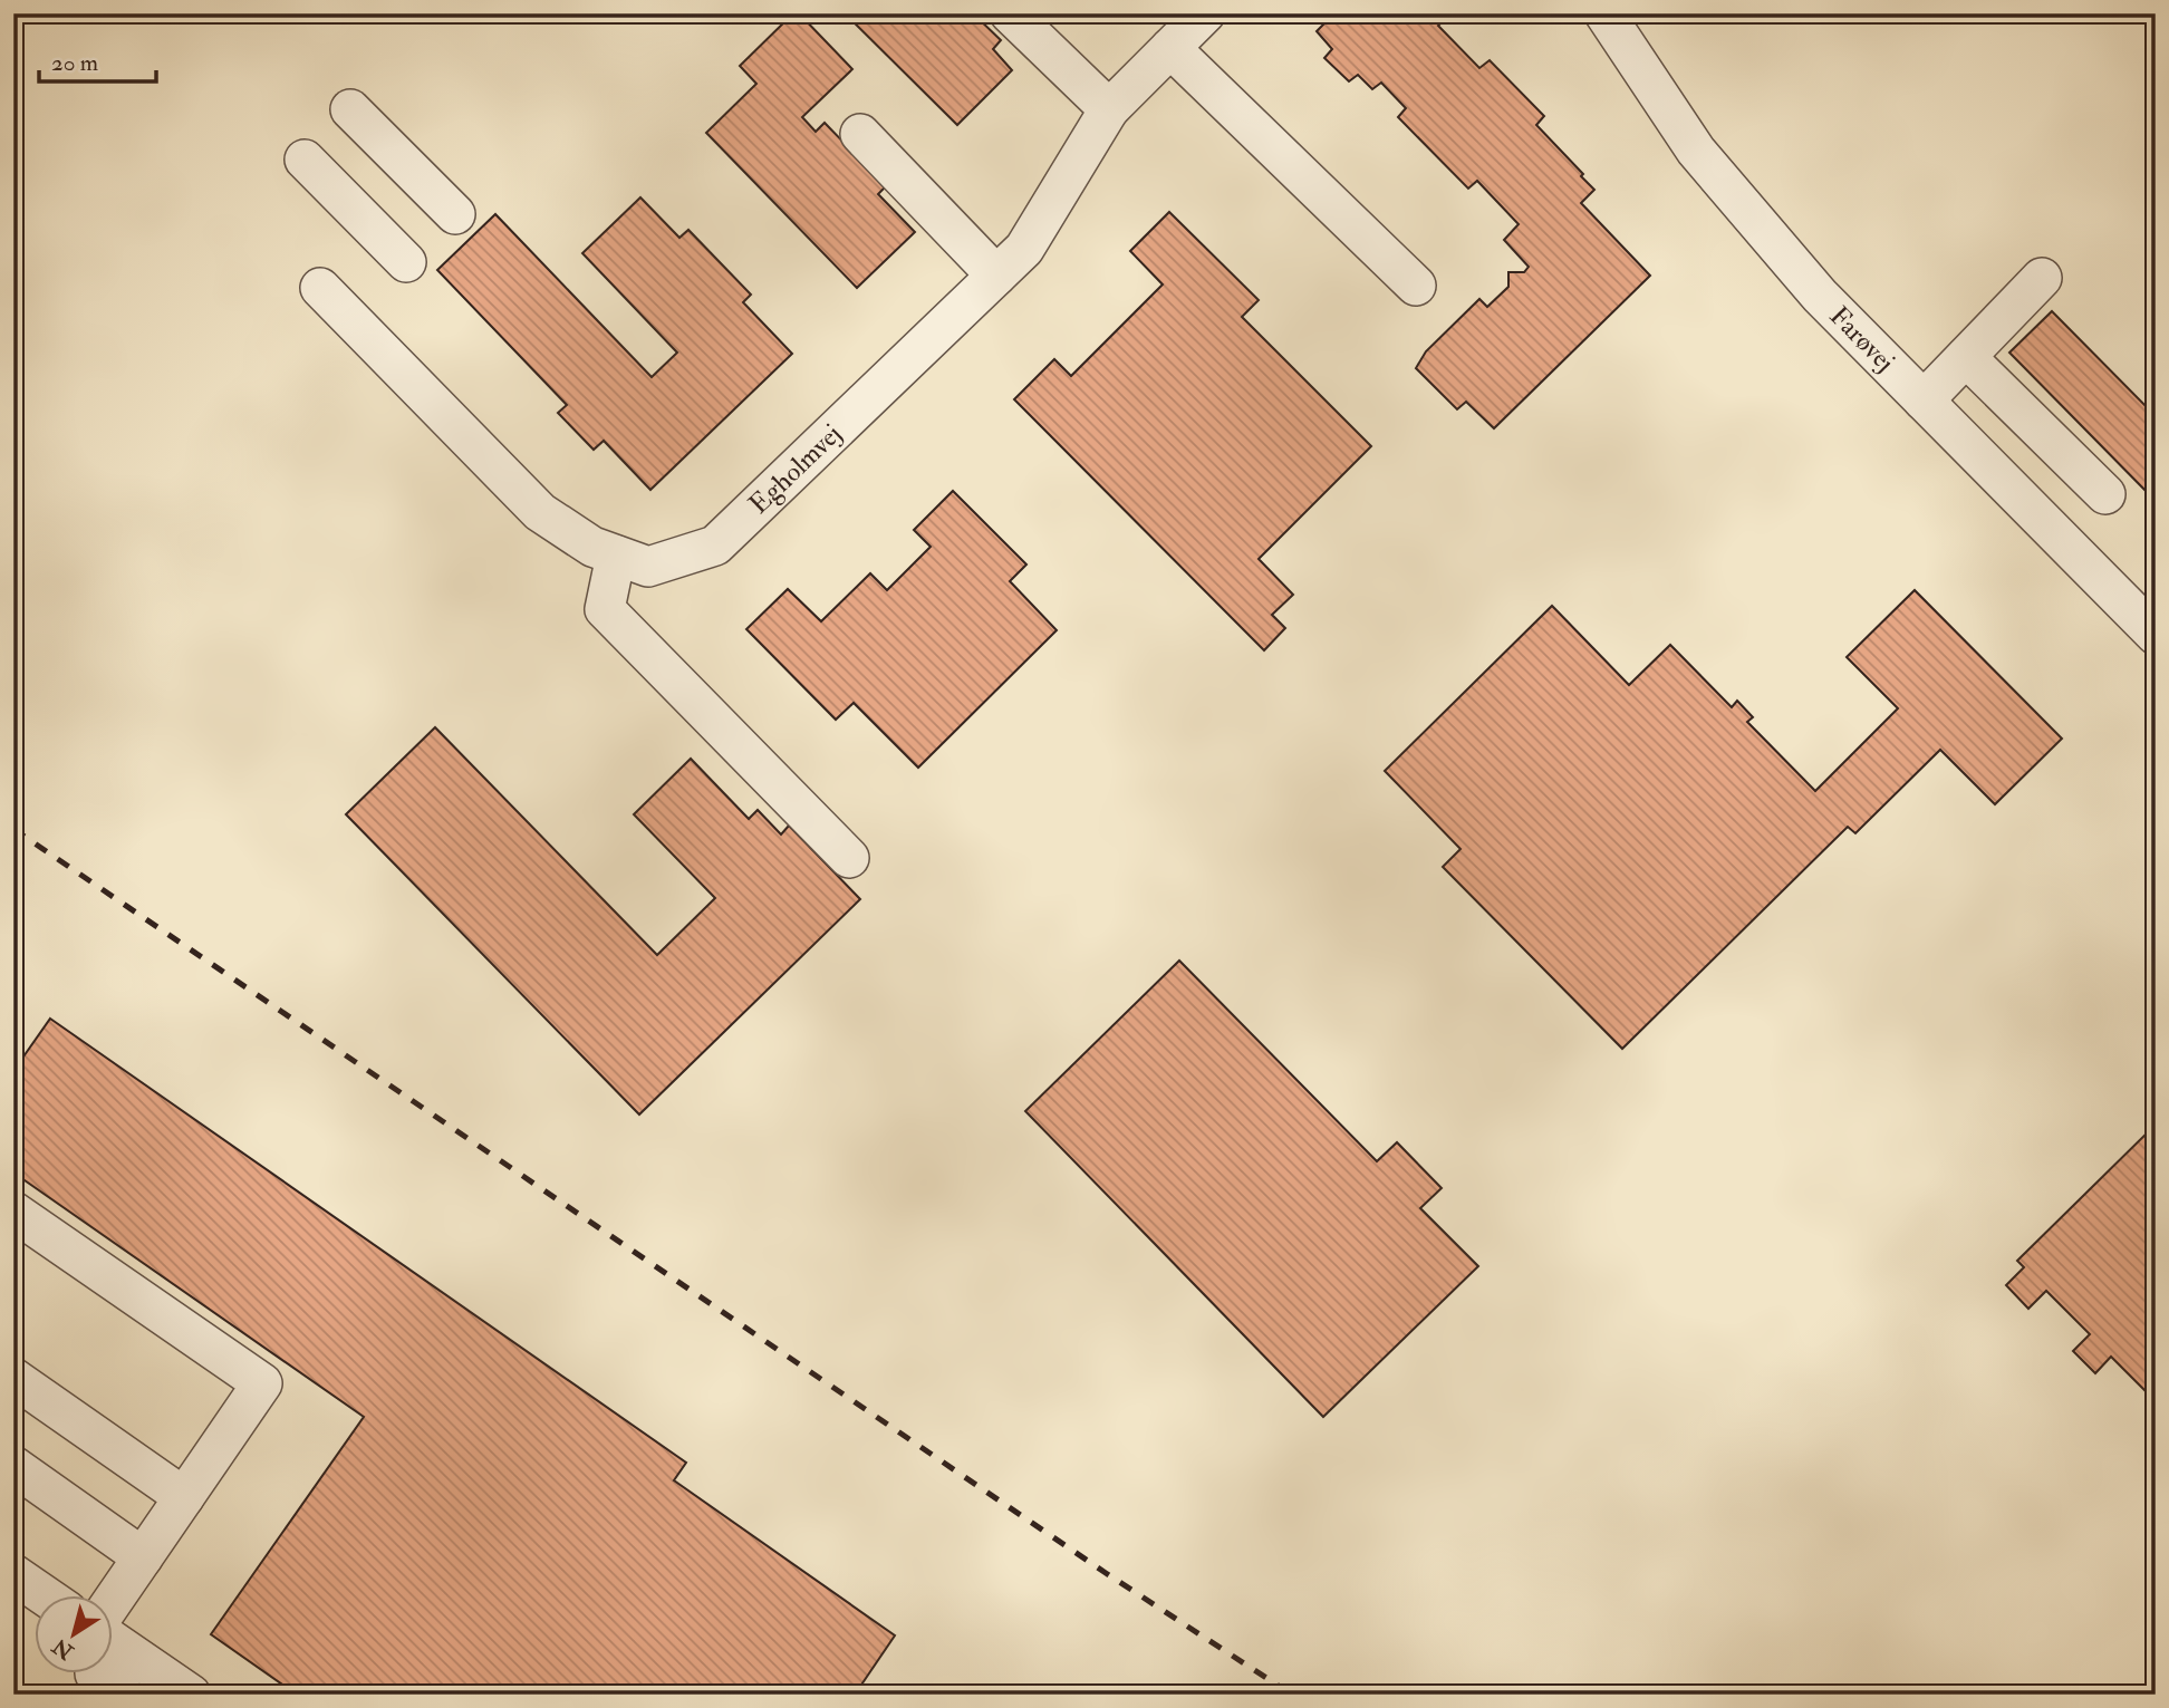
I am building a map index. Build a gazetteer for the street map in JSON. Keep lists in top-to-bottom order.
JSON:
{
  "streets": {
    "street": ["Farøvej", "Egholmvej"]
  },
  "scale_bar": "20 m",
  "north": "bottom left"
}
